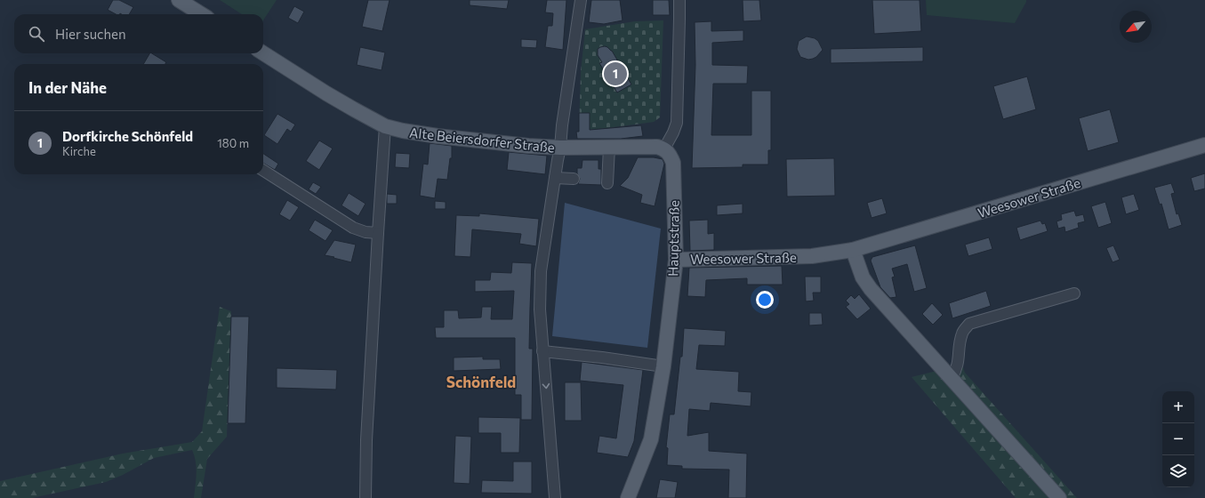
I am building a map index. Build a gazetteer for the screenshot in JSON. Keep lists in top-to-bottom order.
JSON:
{
  "streets": {
    "main road": ["Alte Beiersdorfer Straße", "Weesower Straße", "Hauptstraße"]
  },
  "crossings": [
    ["Alte Beiersdorfer Straße", "Hauptstraße"],
    ["Weesower Straße", "Hauptstraße"]
  ],
  "districts": ["Schönfeld"],
  "north": "bottom left",
  "page": {
    "search": "Hier suchen",
    "pins": "1",
    "heading": "In der Nähe",
    "list": [
      {
        "mark": "1",
        "name": "Dorfkirche Schönfeld",
        "note": "Kirche",
        "value": "180 m"
      }
    ],
    "map_buttons": ["+", "−"]
  }
}
